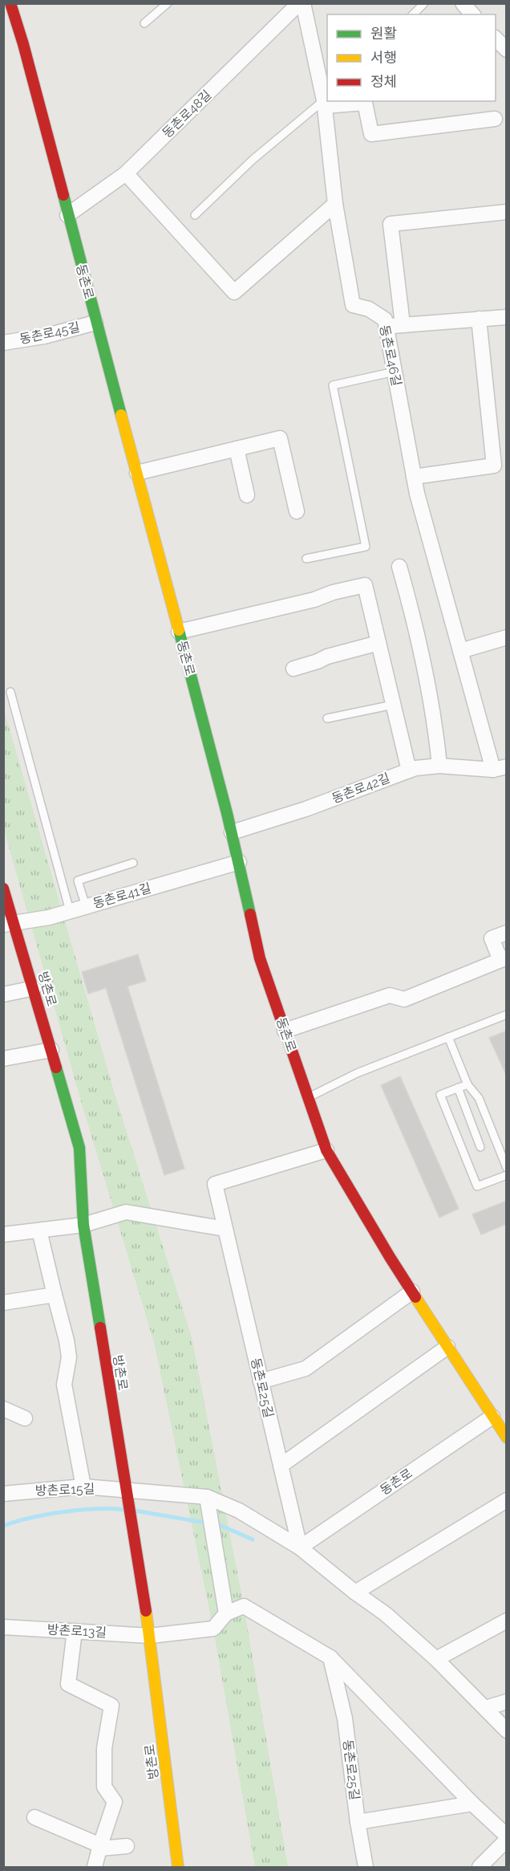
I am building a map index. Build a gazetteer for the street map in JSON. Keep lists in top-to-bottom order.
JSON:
{
  "streets": {
    "main road": ["동촌로", "방촌로"],
    "street": [
      "동촌로48길",
      "동촌로45길",
      "동촌로46길",
      "동촌로42길",
      "동촌로41길",
      "동촌로25길",
      "방촌로15길",
      "방촌로13길"
    ]
  },
  "crossings": [
    ["동촌로48길", "동촌로"],
    ["동촌로", "동촌로45길"],
    ["동촌로", "동촌로42길"],
    ["동촌로", "동촌로41길"],
    ["동촌로", "동촌로25길"],
    ["동촌로", "방촌로15길"],
    ["동촌로46길", "동촌로42길"],
    ["동촌로41길", "방촌로"],
    ["방촌로", "방촌로15길"],
    ["방촌로", "방촌로13길"],
    ["동촌로25길", "방촌로15길"]
  ],
  "legend": ["원활", "서행", "정체"]
}
